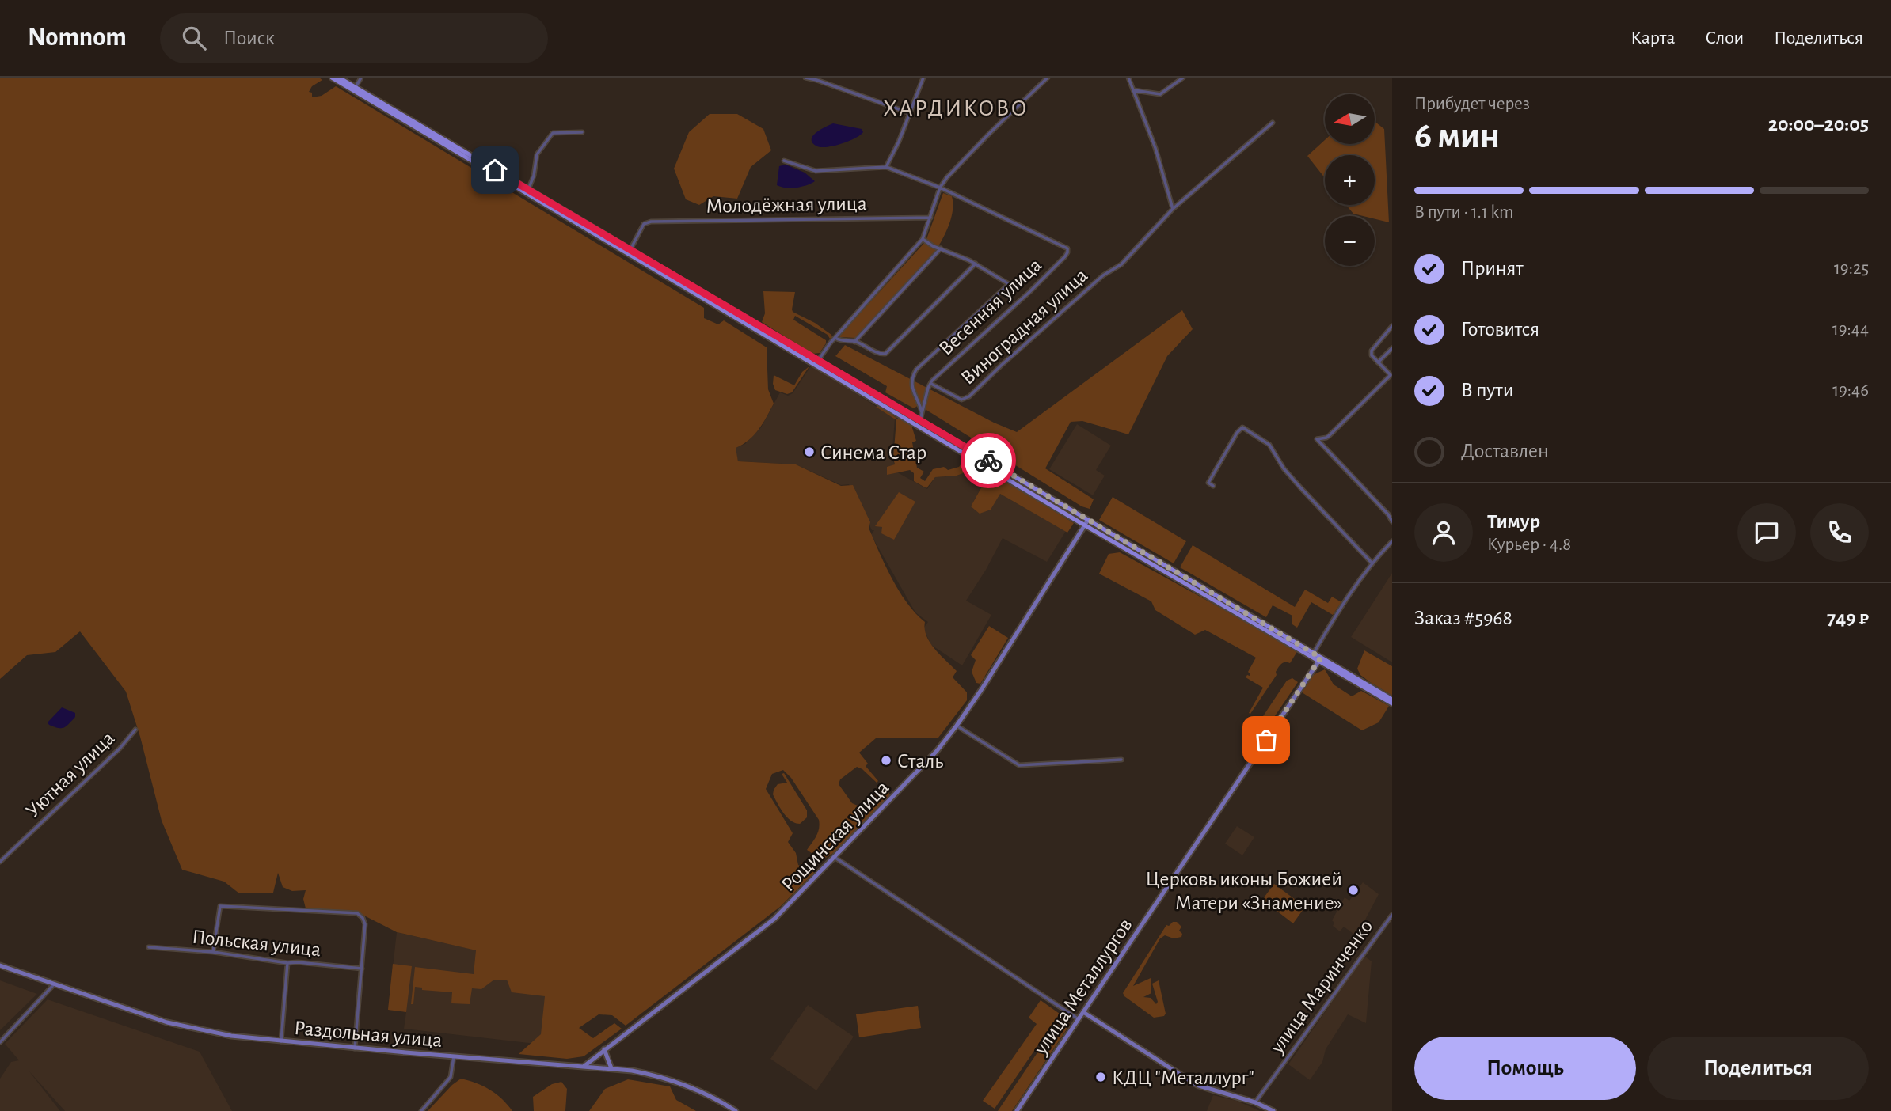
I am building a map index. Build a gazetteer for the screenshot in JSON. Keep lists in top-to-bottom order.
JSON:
{
  "streets": {
    "main road": ["Рощинская улица", "улица Металлургов", "Раздольная улица"],
    "street": [
      "Молодёжная улица",
      "Весенняя улица",
      "Виноградная улица",
      "Уютная улица",
      "Польская улица",
      "улица Маринченко"
    ]
  },
  "crossings": [
    ["Весенняя улица", "Виноградная улица"],
    ["Рощинская улица", "Раздольная улица"]
  ],
  "districts": ["ХАРДИКОВО"],
  "places": [
    "Синема Стар",
    "Сталь",
    "Церковь иконы Божией Матери «Знамение»",
    "КДЦ \"Металлург\""
  ],
  "north": "left",
  "page": {
    "header": "Nomnom",
    "search": "Поиск",
    "nav": ["Карта", "Слои", "Поделиться"],
    "heading": ["6 мин", "Прибудет через", "20:00–20:05"],
    "panel": [
      "Тимур",
      "Курьер · 4.8",
      "Заказ #5968",
      "749 ₽"
    ],
    "map_buttons": ["+", "−"],
    "bar": "В пути · 1.1 km",
    "list": [
      ["Принят", "19:25"],
      ["Готовится", "19:44"],
      ["В пути", "19:46"],
      "Доставлен"
    ],
    "buttons": ["Помощь", "Поделиться"]
  }
}
